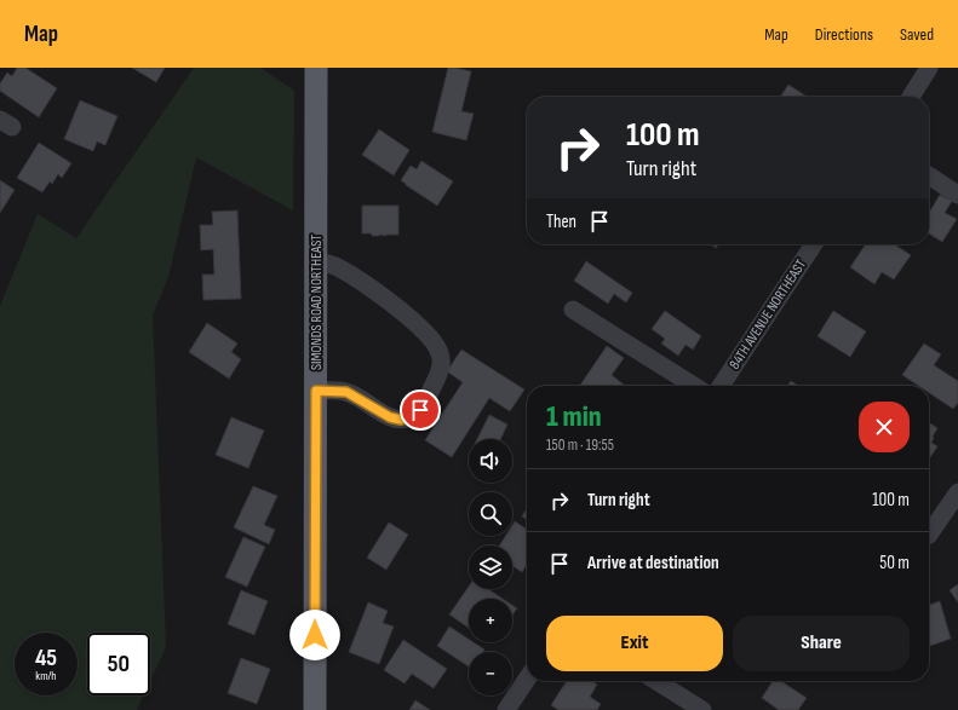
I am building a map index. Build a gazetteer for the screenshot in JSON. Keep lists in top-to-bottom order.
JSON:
{
  "streets": {
    "main road": ["SIMONDS ROAD NORTHEAST"],
    "street": ["84TH AVENUE NORTHEAST"]
  },
  "page": {
    "header": "Map",
    "nav": ["Map", "Directions", "Saved"],
    "turn": ["100 m", "Turn right"],
    "then": "Then",
    "heading": ["1 min", "150 m · 19:55"],
    "map_buttons": ["+", "−"],
    "list": [
      {
        "name": "Turn right",
        "value": "100 m"
      },
      {
        "name": "Arrive at destination",
        "value": "50 m"
      }
    ],
    "buttons": ["Exit", "Share"],
    "speed": "45 km/h",
    "limit": "50"
  }
}
